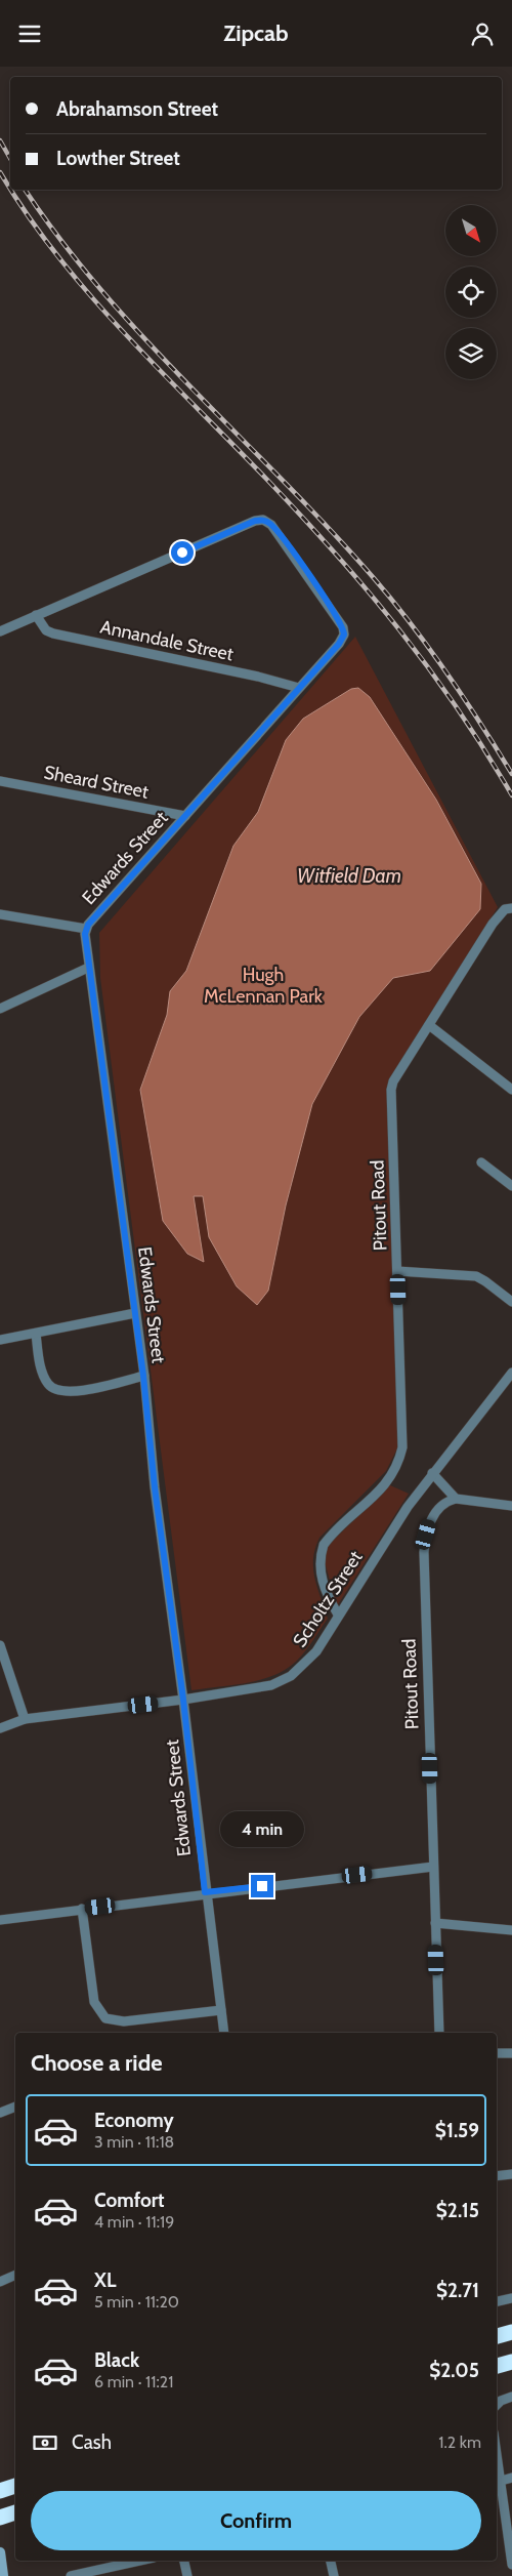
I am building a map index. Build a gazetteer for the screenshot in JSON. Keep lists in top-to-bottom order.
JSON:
{
  "streets": {
    "street": [
      "Annandale Street",
      "Sheard Street",
      "Edwards Street",
      "Pitout Road",
      "Scholtz Street"
    ]
  },
  "crossings": [
    ["Annandale Street", "Edwards Street"],
    ["Sheard Street", "Edwards Street"],
    ["Edwards Street", "Scholtz Street"],
    ["Pitout Road", "Scholtz Street"]
  ],
  "water": ["Witfield Dam"],
  "parks": ["Hugh McLennan Park"],
  "north": "bottom right",
  "page": {
    "header": "Zipcab",
    "banner": ["Abrahamson Street", "Lowther Street"],
    "bubble": "4 min",
    "heading": "Choose a ride",
    "list": [
      {
        "name": "Economy",
        "note": "3 min · 11:18",
        "value": "$1.59"
      },
      {
        "name": "Comfort",
        "note": "4 min · 11:19",
        "value": "$2.15"
      },
      {
        "name": "XL",
        "note": "5 min · 11:20",
        "value": "$2.71"
      },
      {
        "name": "Black",
        "note": "6 min · 11:21",
        "value": "$2.05"
      }
    ],
    "pay": ["Cash", "1.2 km"],
    "buttons": "Confirm"
  }
}
